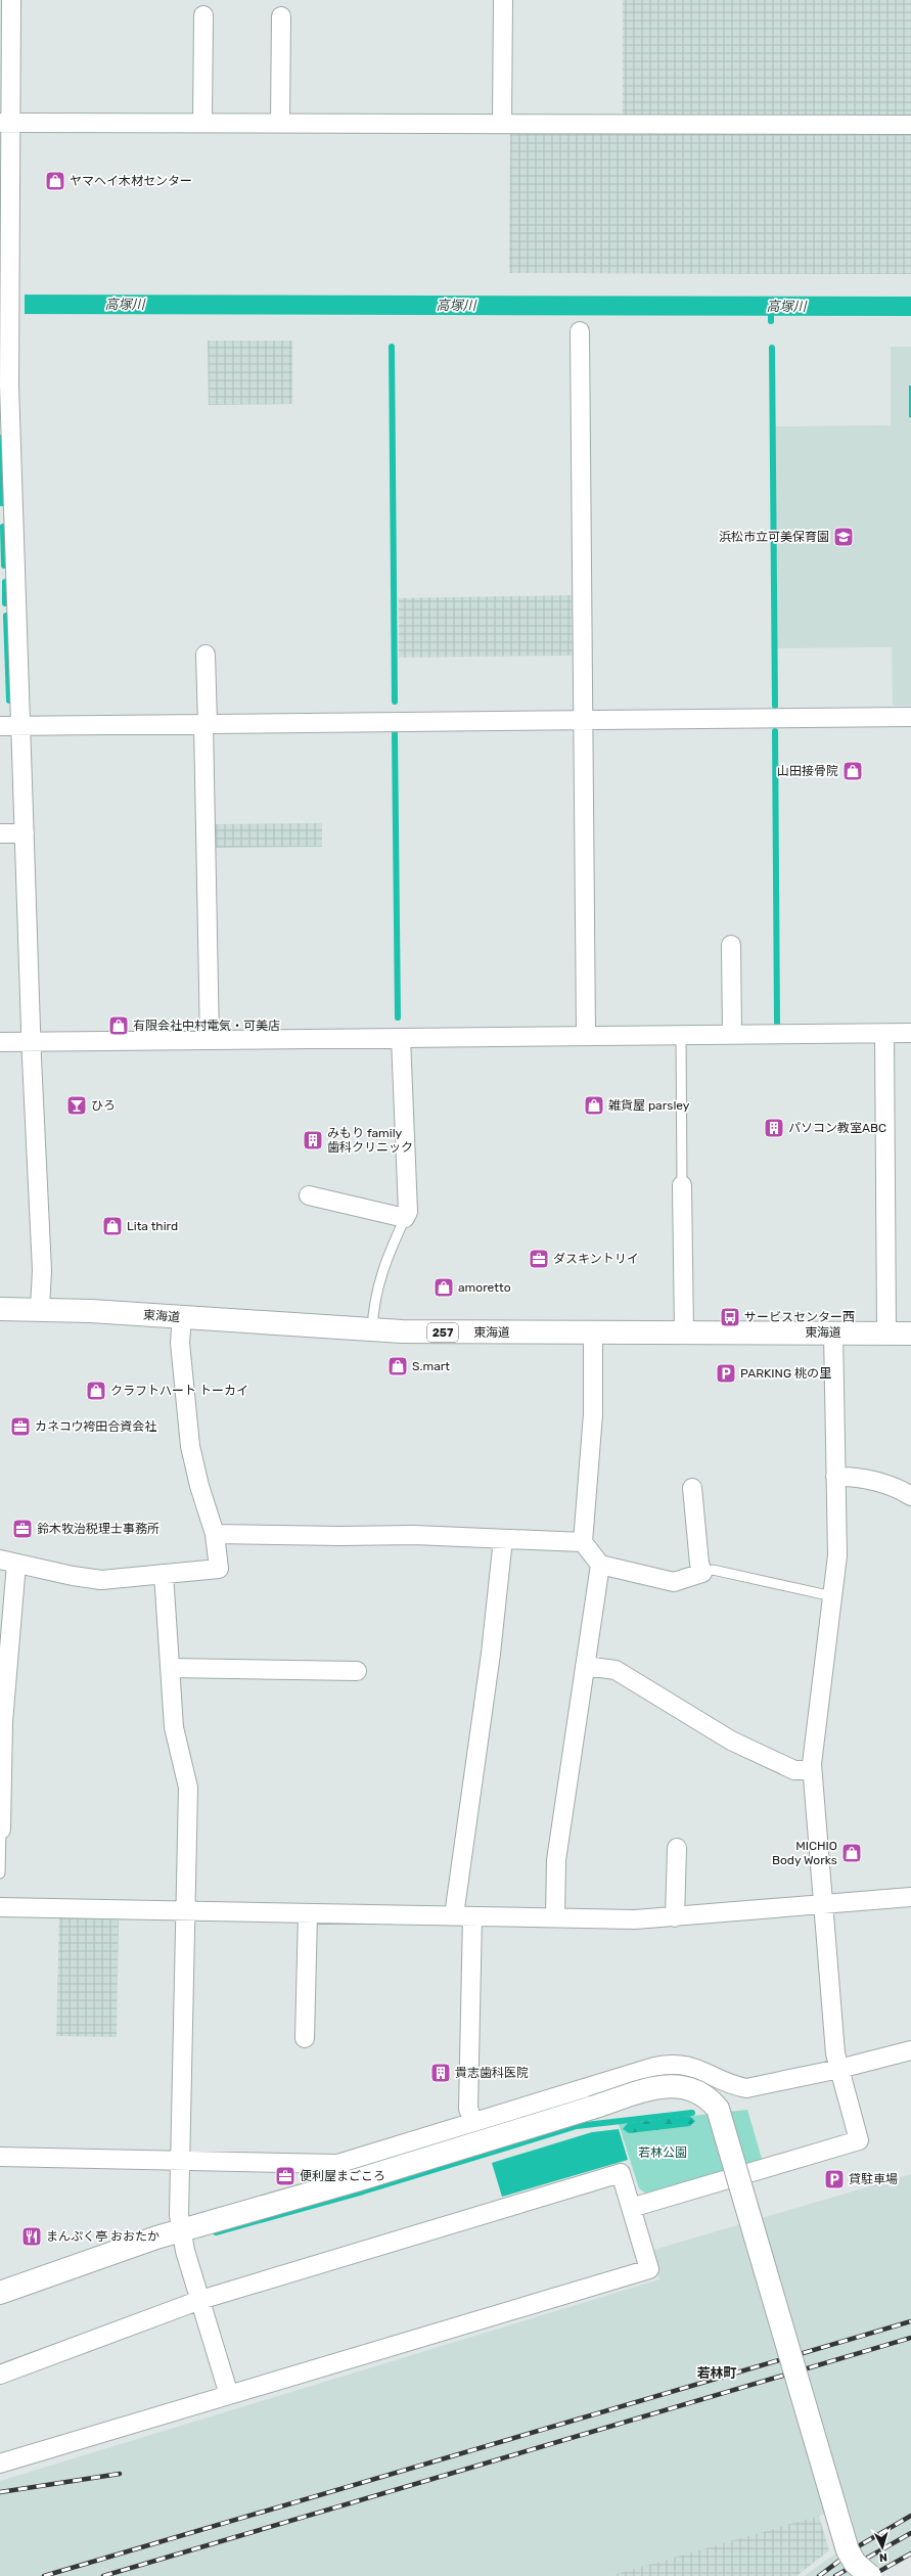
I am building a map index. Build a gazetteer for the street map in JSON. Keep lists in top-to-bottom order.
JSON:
{
  "streets": {
    "main road": ["東海道", "257"]
  },
  "districts": ["若林町"],
  "water": ["高塚川"],
  "parks": ["若林公園"],
  "places": {
    "shop": [
      "ヤマヘイ木材センター",
      "山田接骨院",
      "有限会社中村電気・可美店",
      "雑貨屋 parsley",
      "Lita third",
      "amoretto",
      "S.mart",
      "クラフトハート トーカイ",
      "MICHIO Body Works"
    ],
    "school or university": ["浜松市立可美保育園"],
    "bar": ["ひろ"],
    "building": ["パソコン教室ABC", "みもり family 歯科クリニック", "貴志歯科医院"],
    "office": [
      "ダスキントリイ",
      "カネコウ袴田合資会社",
      "鈴木牧治税理士事務所",
      "便利屋まごころ"
    ],
    "bus stop": ["サービスセンター西"],
    "parking": ["PARKING 桃の里", "貸駐車場"],
    "restaurant": ["まんぷく亭 おおたか"]
  },
  "north": "bottom"
}
